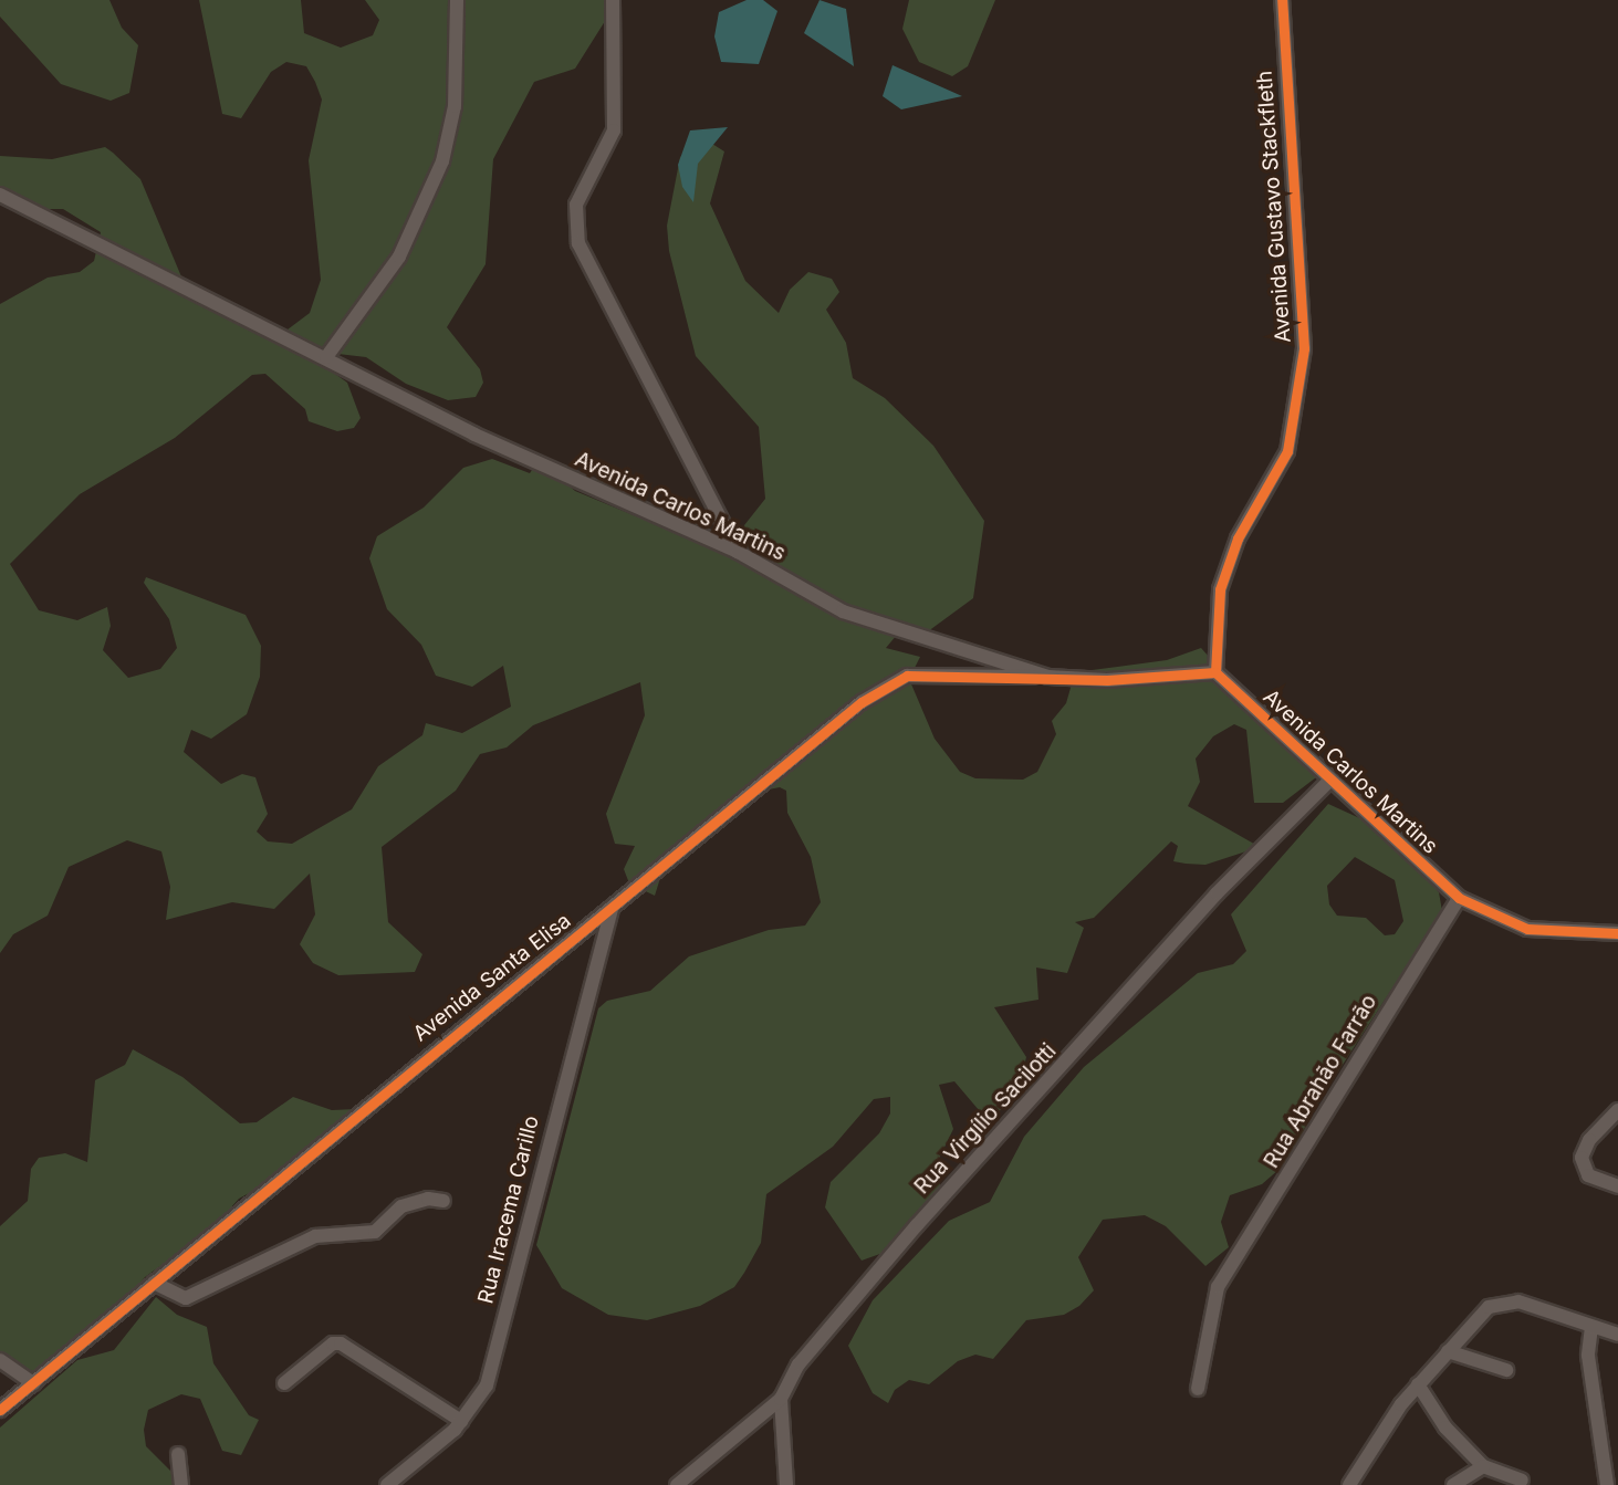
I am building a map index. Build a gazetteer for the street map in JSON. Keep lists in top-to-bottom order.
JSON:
{
  "streets": {
    "street": [
      "Avenida Gustavo Stackfleth",
      "Avenida Carlos Martins",
      "Avenida Santa Elisa",
      "Rua Abrahão Farrão",
      "Rua Virgílio Sacilotti",
      "Rua Iracema Carillo"
    ]
  },
  "crossings": [
    ["Avenida Gustavo Stackfleth", "Avenida Carlos Martins"],
    ["Avenida Carlos Martins", "Avenida Santa Elisa"],
    ["Avenida Carlos Martins", "Rua Abrahão Farrão"],
    ["Avenida Carlos Martins", "Rua Virgílio Sacilotti"],
    ["Avenida Santa Elisa", "Rua Iracema Carillo"]
  ]
}
